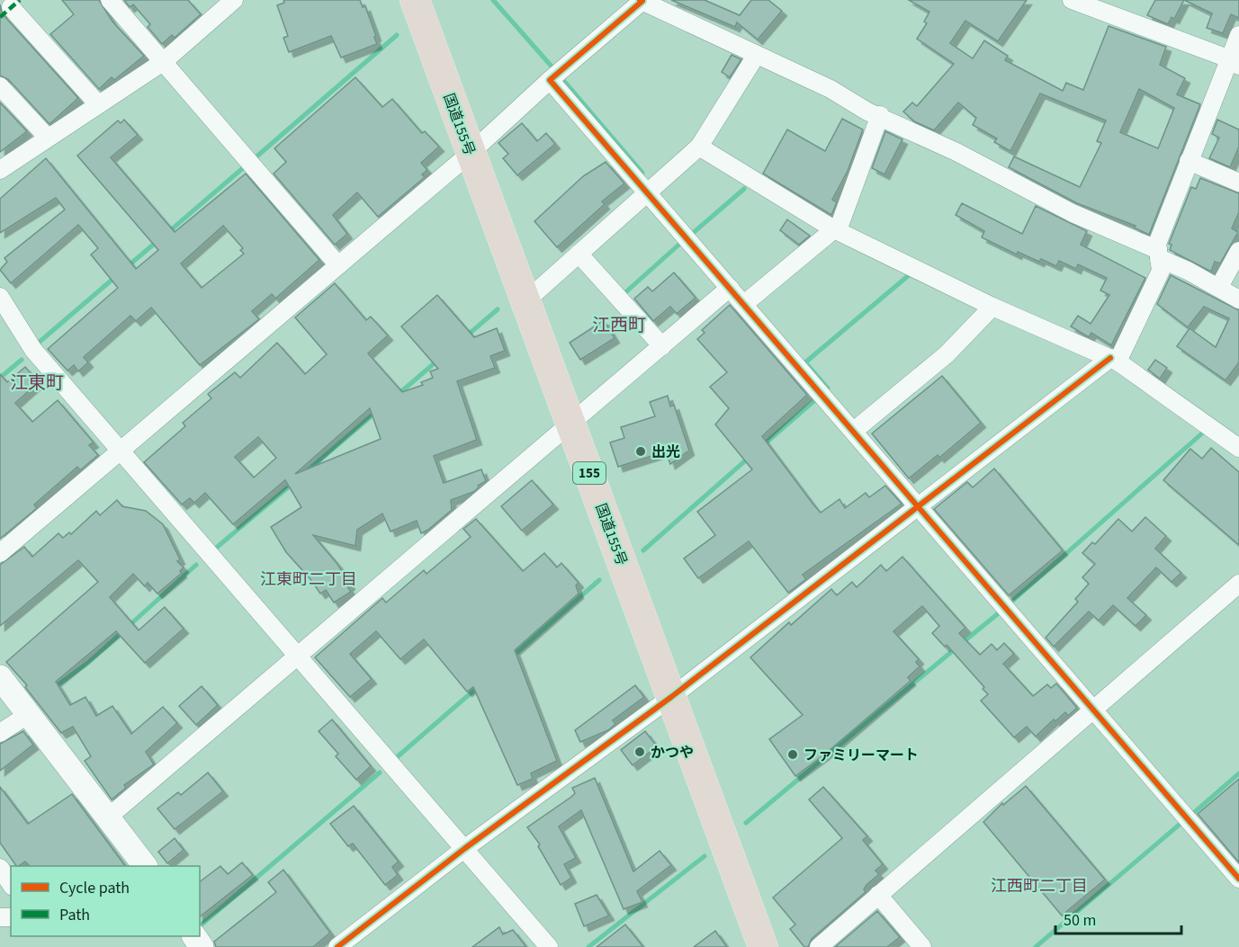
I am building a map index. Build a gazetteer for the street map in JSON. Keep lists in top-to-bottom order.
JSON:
{
  "streets": {
    "highway": ["国道155号", "155"]
  },
  "districts": [
    "江西町",
    "江東町",
    "江東町二丁目",
    "江西町二丁目"
  ],
  "places": ["出光", "かつや", "ファミリーマート"],
  "legend": ["Cycle path", "Path"],
  "scale_bar": "50 m"
}
